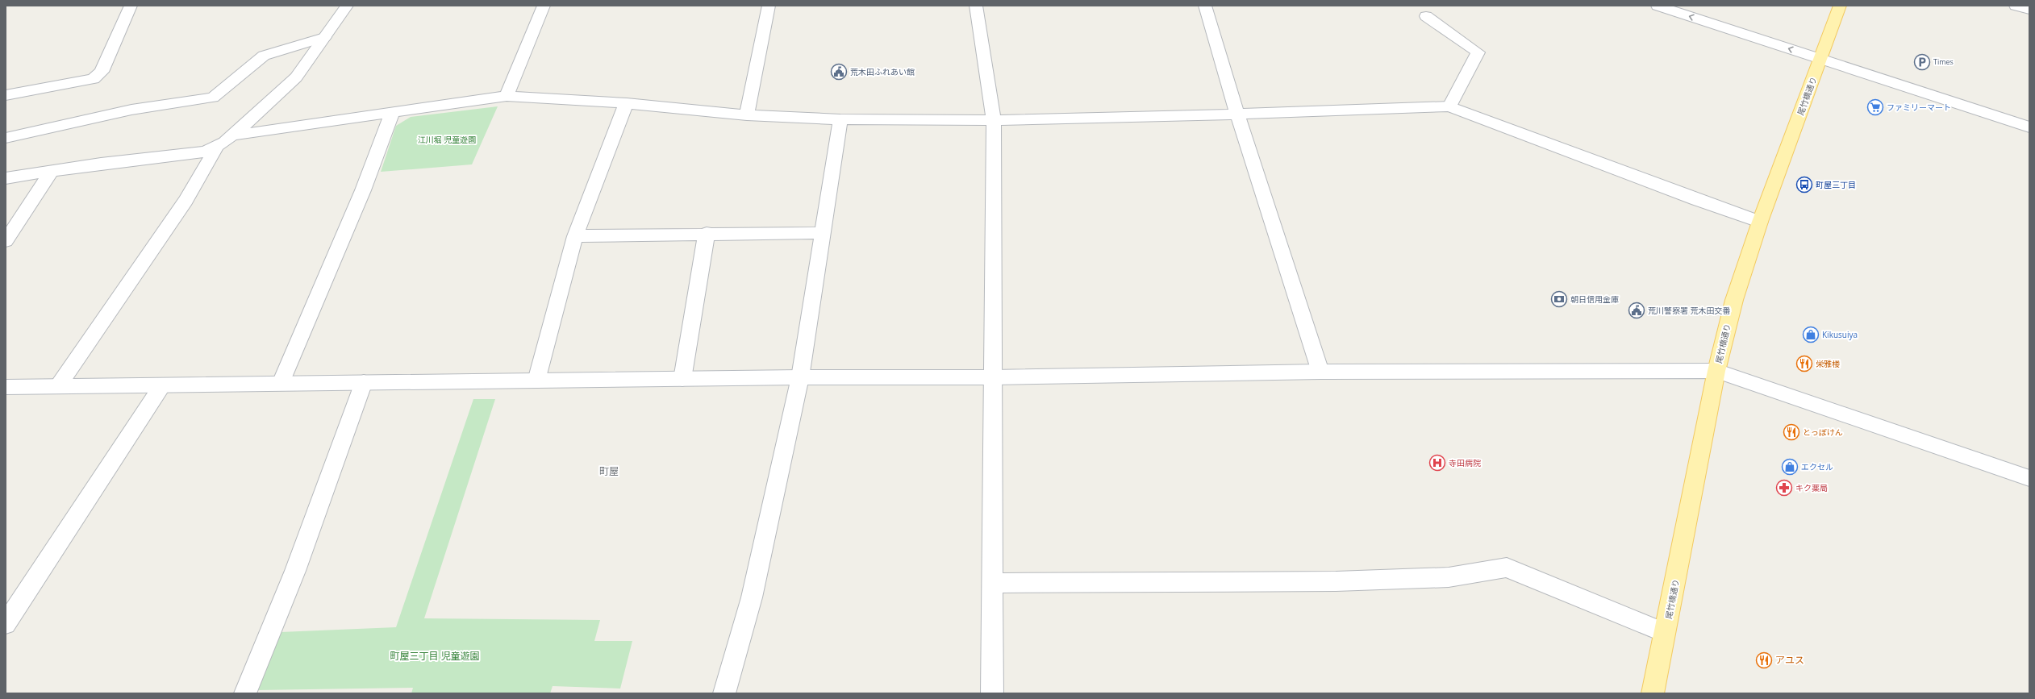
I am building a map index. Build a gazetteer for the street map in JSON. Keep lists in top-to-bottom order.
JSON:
{
  "streets": {
    "main road": ["尾竹橋通り"]
  },
  "districts": ["町屋"],
  "parks": ["江川堀 児童遊園", "町屋三丁目 児童遊園"],
  "places": {
    "parking": ["Times"],
    "public building": ["荒木田ふれあい館", "荒川警察署 荒木田交番"],
    "supermarket": ["ファミリーマート"],
    "bus stop": ["町屋三丁目"],
    "bank": ["朝日信用金庫"],
    "shop": ["Kikusuiya", "エクセル"],
    "restaurant": ["栄雅楼", "とっぽけん", "アユス"],
    "hospital": ["寺田病院"],
    "pharmacy": ["キク薬局"]
  }
}
